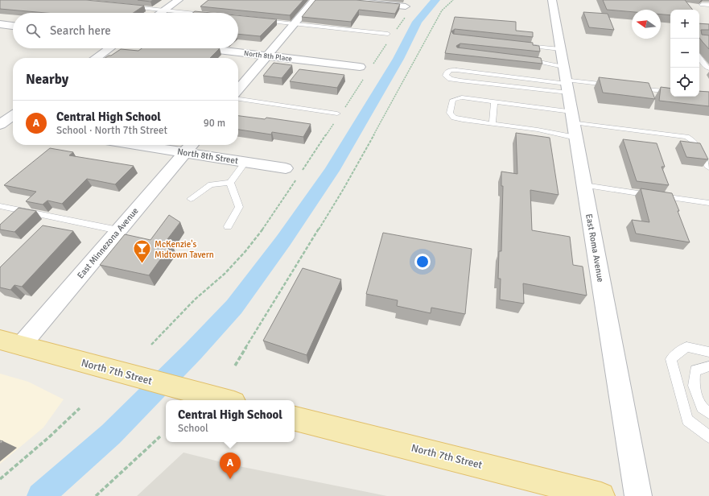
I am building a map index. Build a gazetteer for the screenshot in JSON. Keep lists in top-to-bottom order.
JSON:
{
  "streets": {
    "main road": ["North 7th Street"],
    "street": [
      "North 8th Place",
      "North 8th Street",
      "East Minnezona Avenue",
      "East Roma Avenue"
    ]
  },
  "crossings": [
    ["North 8th Street", "East Minnezona Avenue"],
    ["East Minnezona Avenue", "North 7th Street"]
  ],
  "places": {
    "bar": ["McKenzie's Midtown Tavern"]
  },
  "north": "left",
  "page": {
    "map_buttons": ["+", "−"],
    "search": "Search here",
    "heading": "Nearby",
    "list": [
      {
        "mark": "A",
        "name": "Central High School",
        "note": "School · North 7th Street",
        "value": "90 m"
      }
    ],
    "popup": ["Central High School", "School"],
    "pins": "A"
  }
}
